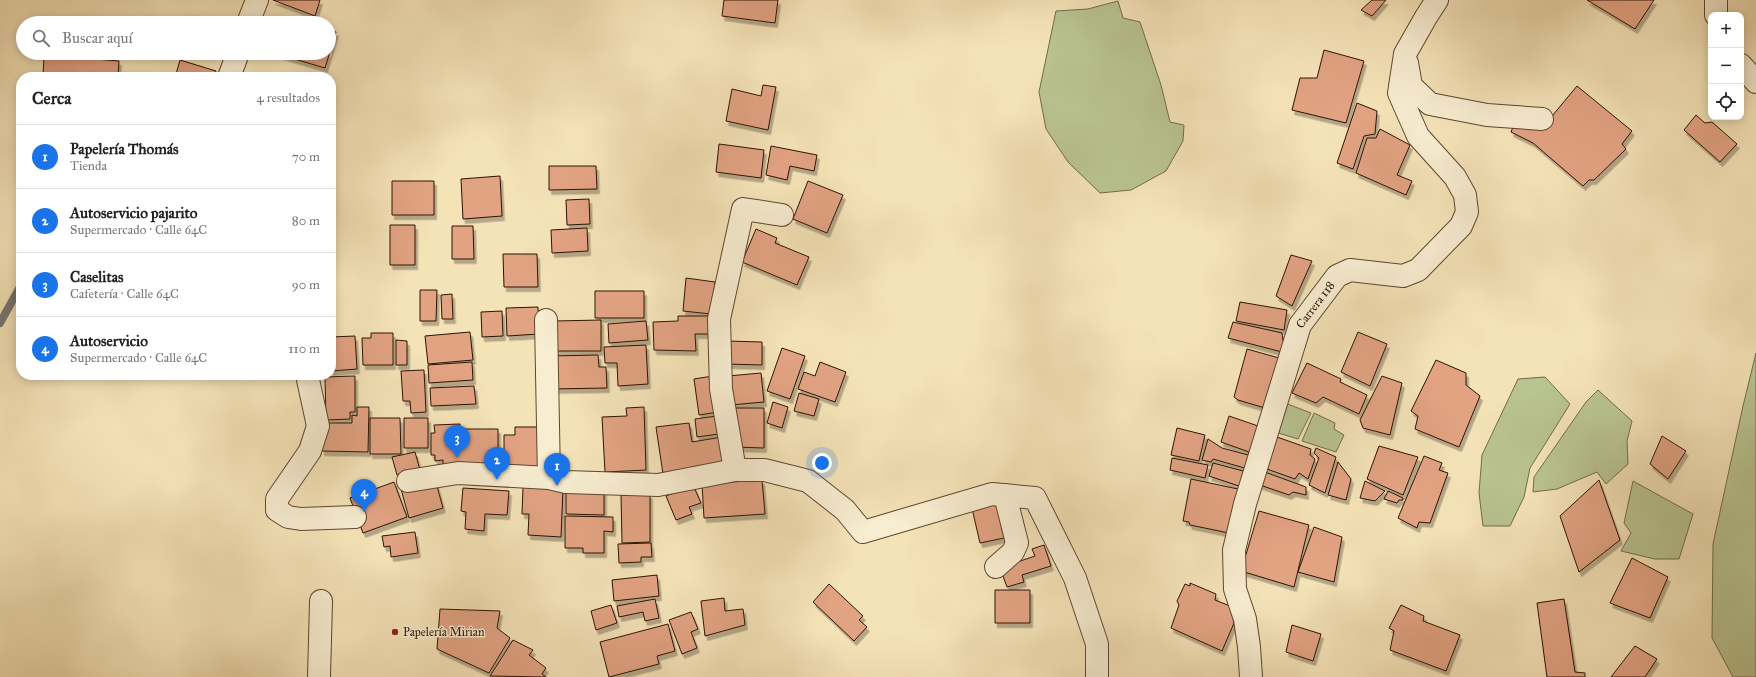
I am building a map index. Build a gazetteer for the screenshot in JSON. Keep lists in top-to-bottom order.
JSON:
{
  "streets": {
    "street": ["Carrera 118"]
  },
  "places": ["Papelería Mirian"],
  "page": {
    "map_buttons": ["+", "−"],
    "search": "Buscar aquí",
    "heading": ["Cerca", "4 resultados"],
    "list": [
      {
        "mark": "1",
        "name": "Papelería Thomás",
        "note": "Tienda",
        "value": "70 m"
      },
      {
        "mark": "2",
        "name": "Autoservicio pajarito",
        "note": "Supermercado · Calle 64C",
        "value": "80 m"
      },
      {
        "mark": "3",
        "name": "Caselitas",
        "note": "Cafetería · Calle 64C",
        "value": "90 m"
      },
      {
        "mark": "4",
        "name": "Autoservicio",
        "note": "Supermercado · Calle 64C",
        "value": "110 m"
      }
    ],
    "pins": [
      "3",
      "2",
      "1",
      "4"
    ]
  }
}
